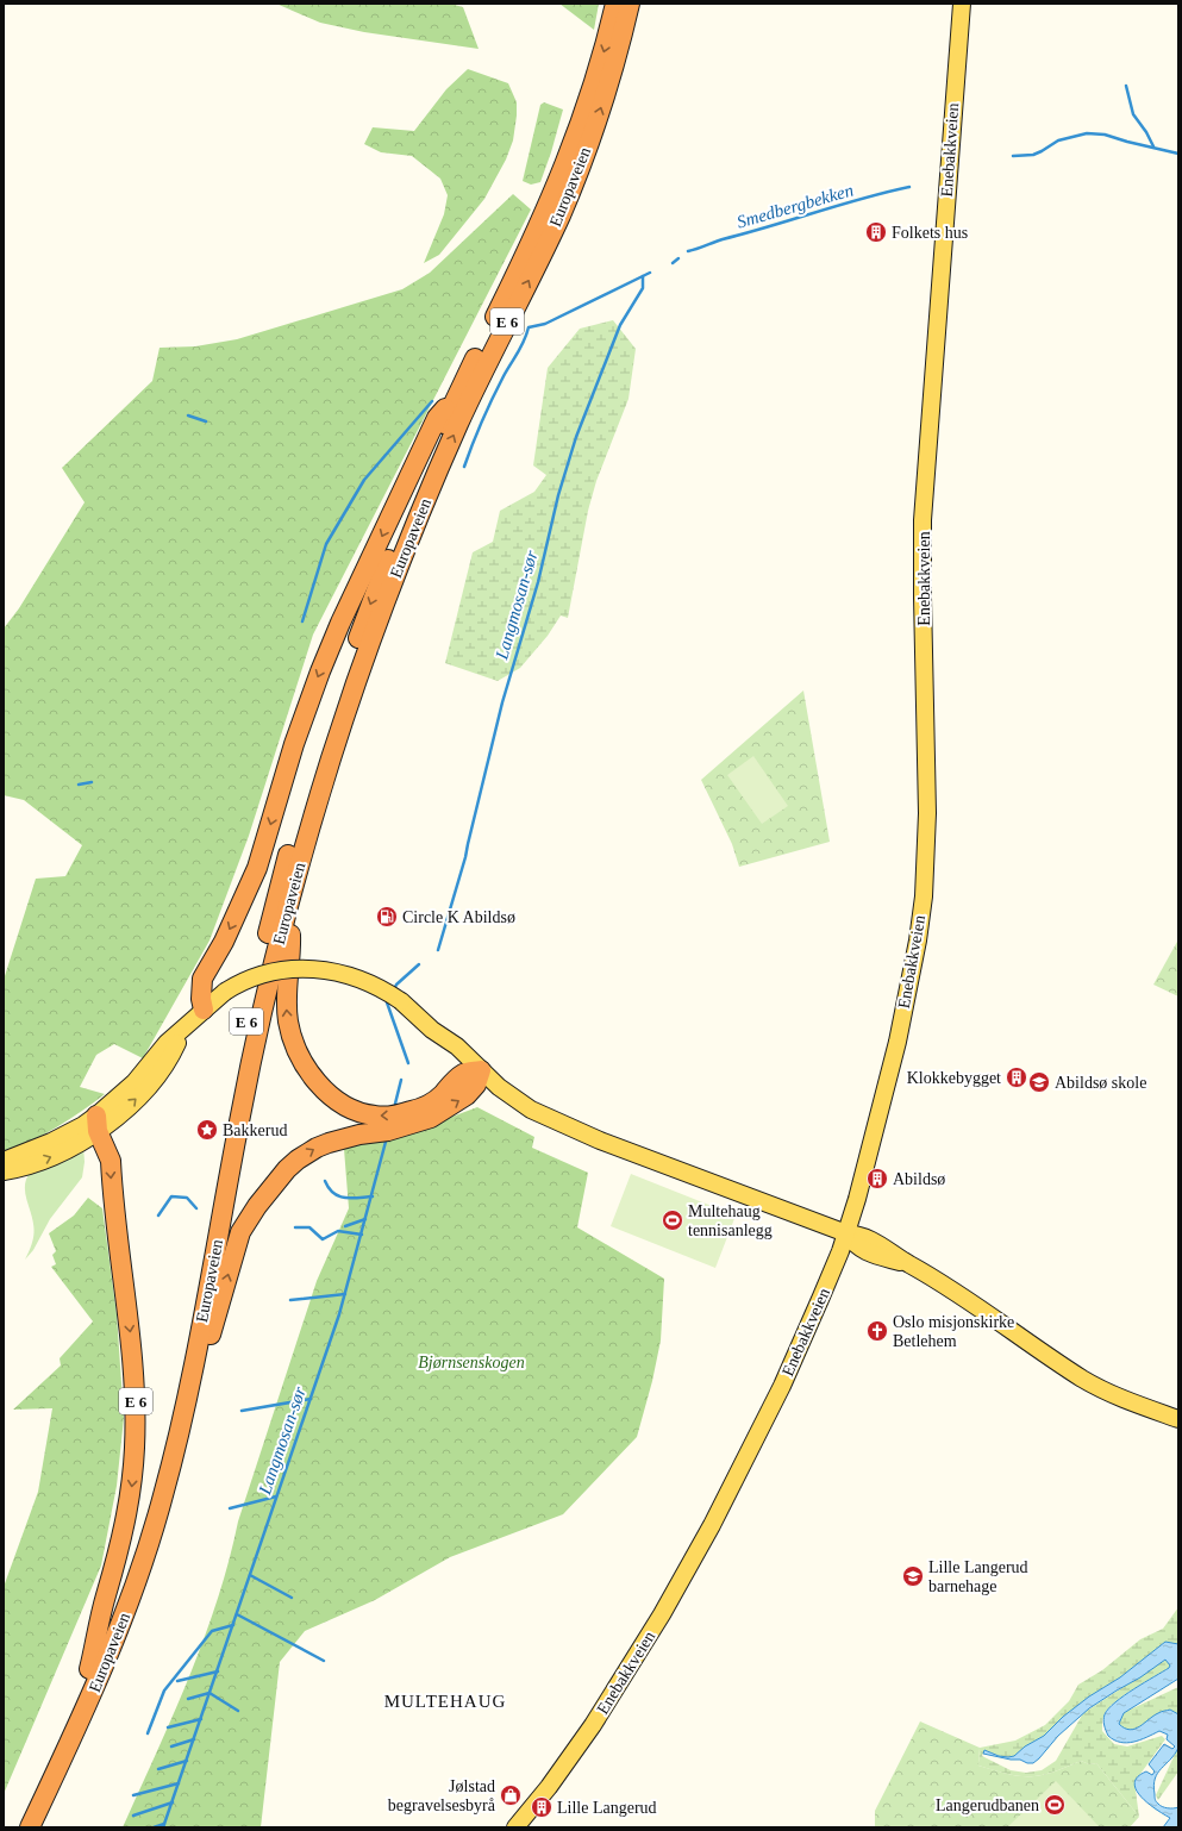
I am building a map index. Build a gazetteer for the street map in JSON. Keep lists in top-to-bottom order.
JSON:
{
  "streets": {
    "highway": ["Europaveien", "E 6"],
    "main road": ["Enebakkveien"]
  },
  "crossings": [
    ["Europaveien", "E 6"]
  ],
  "districts": ["MULTEHAUG"],
  "water": ["Smedbergbekken", "Langmosan-sør"],
  "parks": ["Bjørnsenskogen"],
  "places": {
    "building": [
      "Folkets hus",
      "Klokkebygget",
      "Abildsø",
      "Lille Langerud"
    ],
    "fuel station": ["Circle K Abildsø"],
    "school or university": ["Abildsø skole", "Lille Langerud barnehage"],
    "place": ["Bakkerud"],
    "sports": ["Multehaug tennisanlegg", "Langerudbanen"],
    "church": ["Oslo misjonskirke Betlehem"],
    "shop": ["Jølstad begravelsesbyrå"]
  }
}
